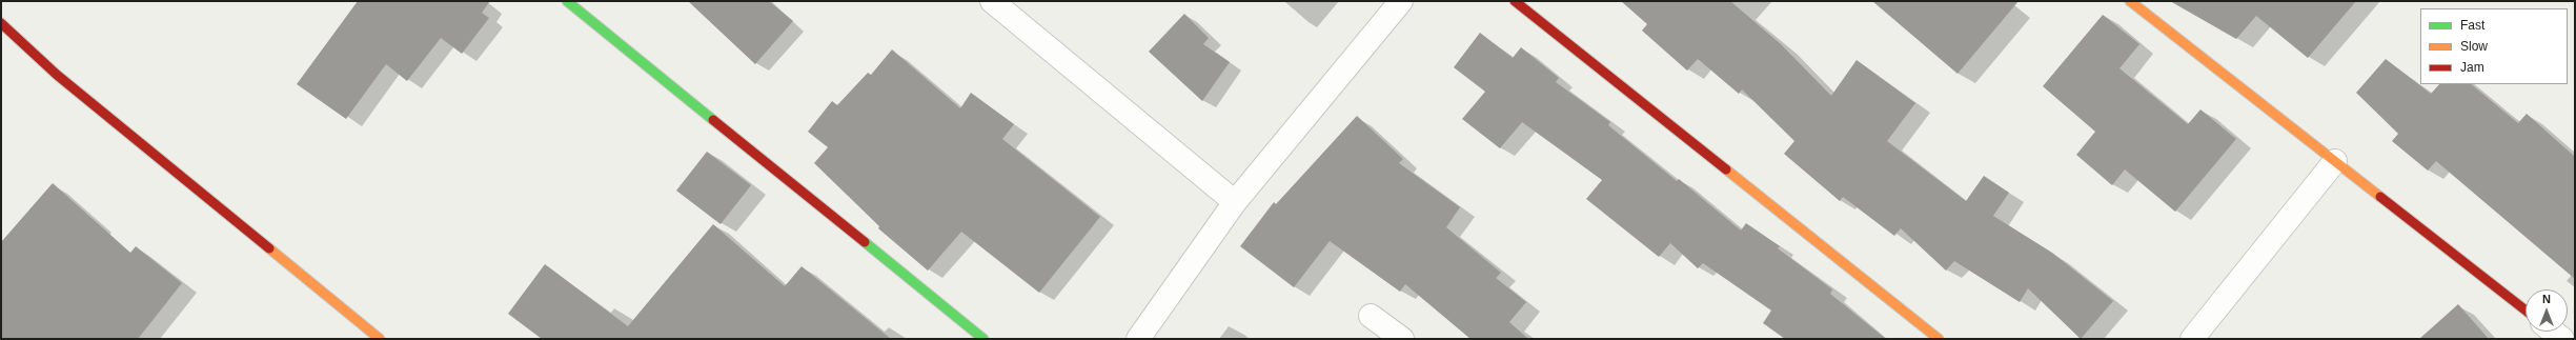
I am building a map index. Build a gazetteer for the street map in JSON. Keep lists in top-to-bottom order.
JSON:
{
  "legend": ["Fast", "Slow", "Jam"],
  "north": "top"
}
